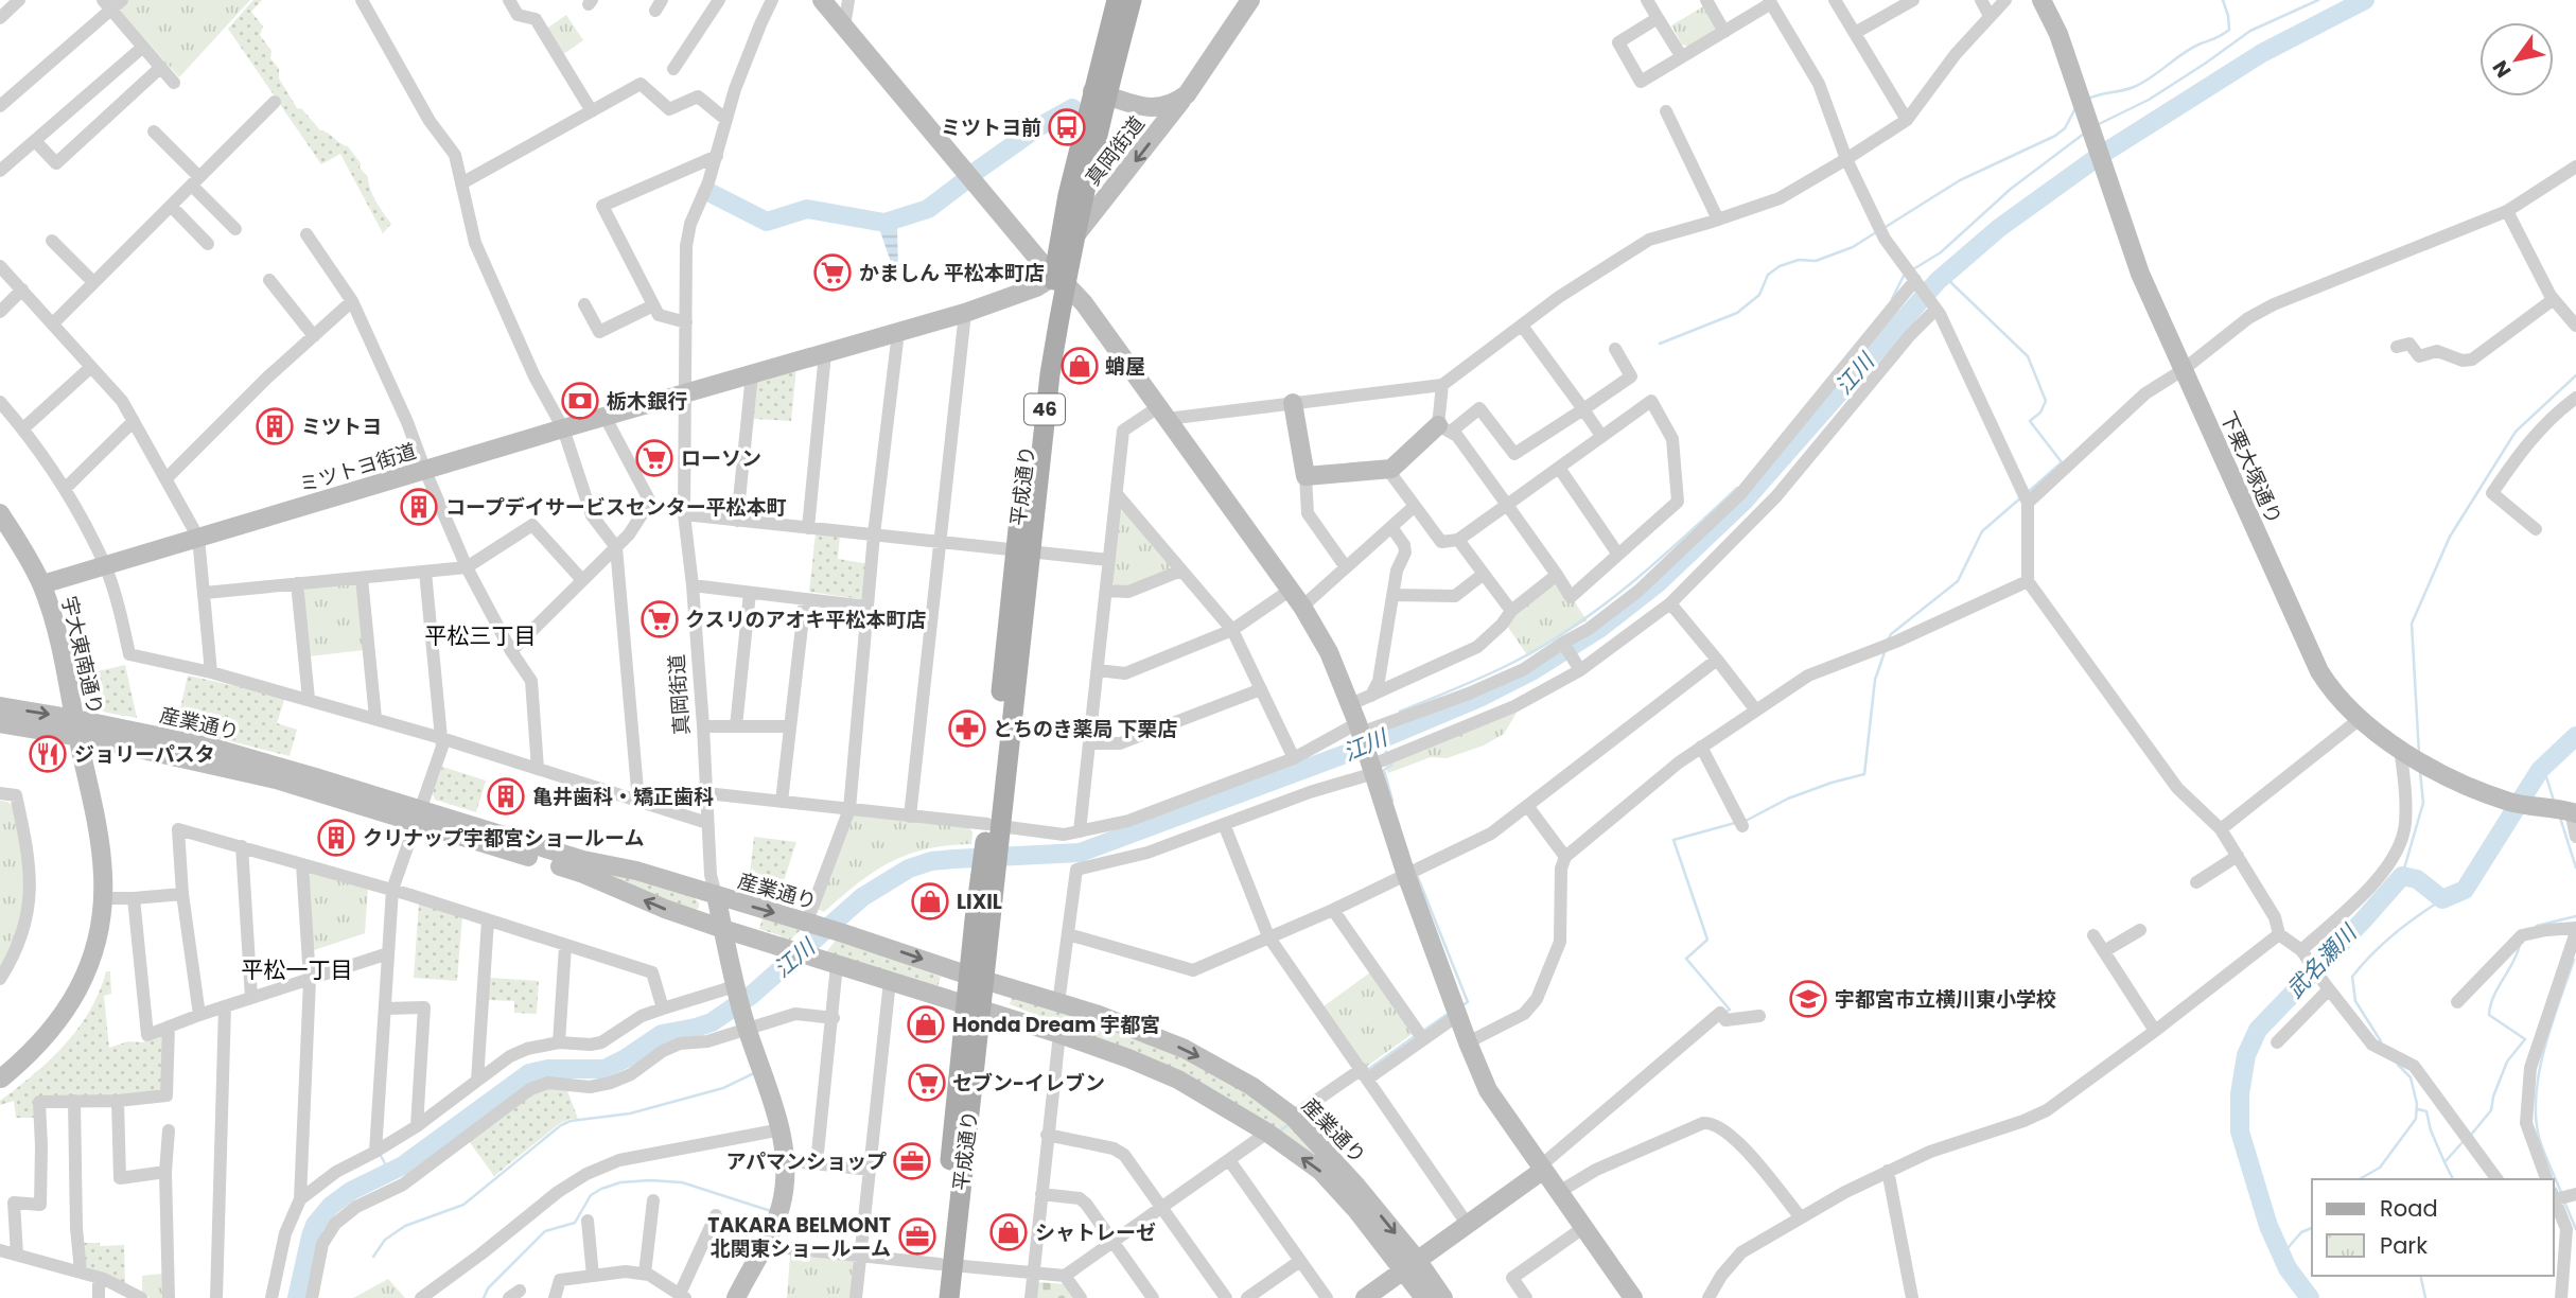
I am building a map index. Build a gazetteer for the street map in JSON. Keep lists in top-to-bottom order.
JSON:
{
  "streets": {
    "main road": ["46", "平成通り"],
    "street": [
      "真岡街道",
      "ミツトヨ街道",
      "下栗大塚通り",
      "宇大東南通り",
      "産業通り"
    ]
  },
  "crossings": [
    ["真岡街道", "ミツトヨ街道"],
    ["真岡街道", "平成通り"],
    ["真岡街道", "産業通り"],
    ["ミツトヨ街道", "平成通り"],
    ["ミツトヨ街道", "宇大東南通り"],
    ["平成通り", "産業通り"],
    ["宇大東南通り", "産業通り"]
  ],
  "districts": ["平松三丁目", "平松一丁目"],
  "water": ["江川", "武名瀬川"],
  "places": {
    "bus stop": ["ミツトヨ前"],
    "supermarket": [
      "かましん 平松本町店",
      "ローソン",
      "クスリのアオキ平松本町店",
      "セブン-イレブン"
    ],
    "shop": [
      "蛸屋",
      "LIXIL",
      "Honda Dream 宇都宮",
      "シャトレーゼ"
    ],
    "bank": ["栃木銀行"],
    "building": [
      "ミツトヨ",
      "コープデイサービスセンター平松本町",
      "亀井歯科・矯正歯科",
      "クリナップ宇都宮ショールーム"
    ],
    "pharmacy": ["とちのき薬局 下栗店"],
    "restaurant": ["ジョリーパスタ"],
    "school or university": ["宇都宮市立横川東小学校"],
    "office": ["アパマンショップ", "TAKARA BELMONT 北関東ショールーム"]
  },
  "legend": ["Road", "Park"],
  "north": "bottom left"
}
